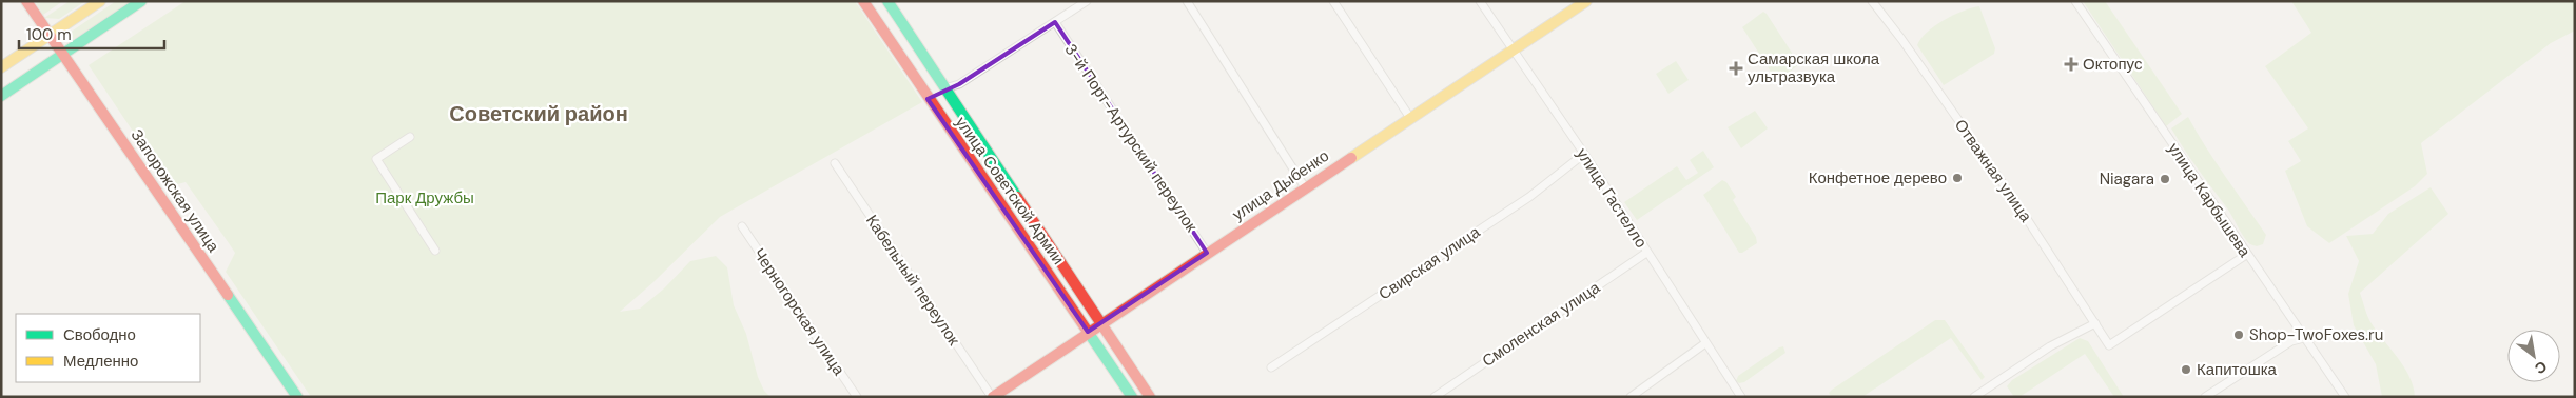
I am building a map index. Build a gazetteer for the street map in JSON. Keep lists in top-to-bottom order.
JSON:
{
  "streets": {
    "main road": ["улица Дыбенко", "Запорожская улица", "улица Советской Армии"],
    "street": [
      "3-й Порт-Артурский переулок",
      "Отважная улица",
      "улица Гастелло",
      "улица Карбышева",
      "Свирская улица",
      "Кабельный переулок",
      "Черногорская улица",
      "Смоленская улица"
    ]
  },
  "crossings": [
    ["3-й Порт-Артурский переулок", "улица Дыбенко"],
    ["Отважная улица", "улица Карбышева"],
    ["улица Дыбенко", "улица Советской Армии"],
    ["улица Дыбенко", "улица Гастелло"],
    ["улица Дыбенко", "Кабельный переулок"],
    ["улица Гастелло", "Свирская улица"],
    ["улица Гастелло", "Смоленская улица"]
  ],
  "districts": ["Советский район"],
  "parks": ["Парк Дружбы"],
  "places": {
    "health": ["Октопус", "Самарская школа ультразвука"],
    "other": [
      "Конфетное дерево",
      "Niagara",
      "Shop-TwoFoxes.ru",
      "Капитошка"
    ]
  },
  "legend": ["Свободно", "Медленно"],
  "scale_bar": "100 m",
  "north": "bottom right"
}
